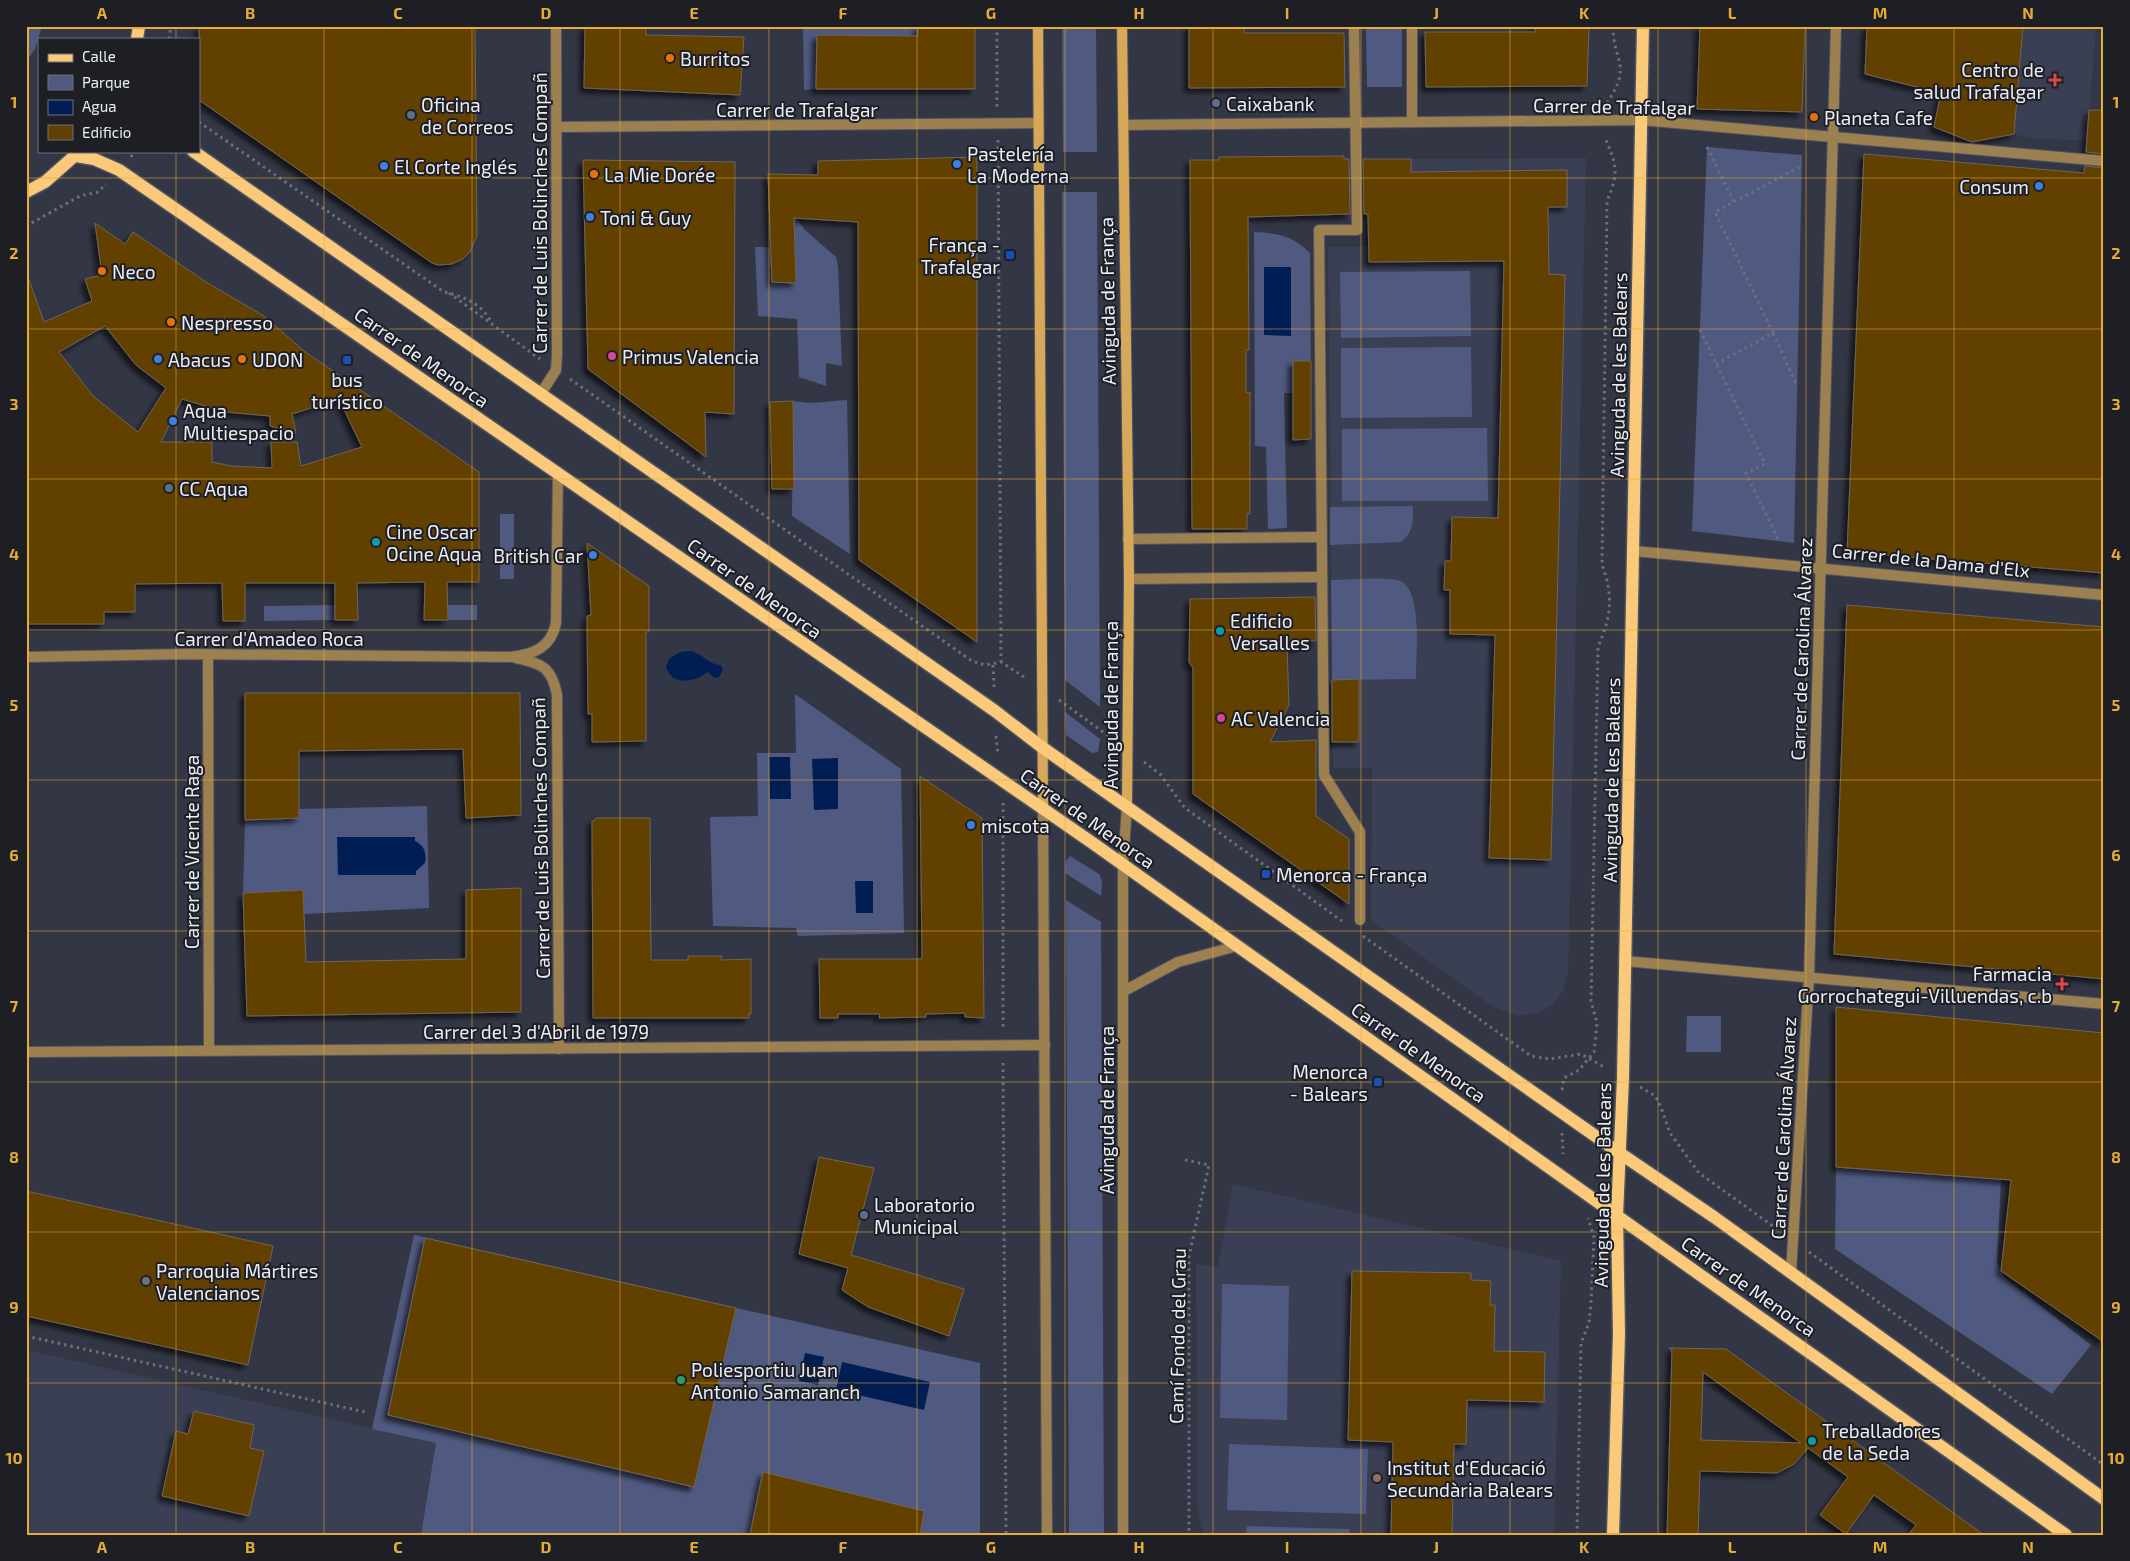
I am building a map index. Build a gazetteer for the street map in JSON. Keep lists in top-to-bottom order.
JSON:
{
  "streets": {
    "main road": ["Avinguda de França", "Carrer de Menorca", "Avinguda de les Balears"],
    "street": [
      "Carrer de Trafalgar",
      "Carrer de Luis Bolinches Compañ",
      "Carrer de la Dama d'Elx",
      "Carrer d'Amadeo Roca",
      "Carrer de Carolina Álvarez",
      "Carrer de Vicente Raga",
      "Carrer del 3 d'Abril de 1979"
    ],
    "path": ["Camí Fondo del Grau"]
  },
  "crossings": [
    ["Carrer de Trafalgar", "Carrer de Luis Bolinches Compañ"],
    ["Carrer de Trafalgar", "Avinguda de França"],
    ["Carrer de Trafalgar", "Avinguda de les Balears"],
    ["Carrer de Trafalgar", "Carrer de Carolina Álvarez"],
    ["Carrer de Luis Bolinches Compañ", "Carrer de Menorca"],
    ["Carrer de Luis Bolinches Compañ", "Carrer d'Amadeo Roca"],
    ["Carrer de Luis Bolinches Compañ", "Carrer del 3 d'Abril de 1979"],
    ["Avinguda de França", "Carrer de Menorca"],
    ["Carrer de Menorca", "Avinguda de les Balears"],
    ["Carrer de Menorca", "Carrer de Carolina Álvarez"],
    ["Avinguda de les Balears", "Carrer de la Dama d'Elx"],
    ["Carrer de la Dama d'Elx", "Carrer de Carolina Álvarez"],
    ["Carrer d'Amadeo Roca", "Carrer de Vicente Raga"],
    ["Carrer de Vicente Raga", "Carrer del 3 d'Abril de 1979"]
  ],
  "places": {
    "other": [
      "Burritos",
      "Caixabank",
      "Oficina de Correos",
      "Planeta Cafe",
      "Pastelería La Moderna",
      "El Corte Inglés",
      "La Mie Dorée",
      "Consum",
      "Toni & Guy",
      "Neco",
      "Nespresso",
      "Primus Valencia",
      "Abacus",
      "UDON",
      "Aqua Multiespacio",
      "CC Aqua",
      "Cine Oscar Ocine Aqua",
      "British Car",
      "Edificio Versalles",
      "AC Valencia",
      "miscota",
      "Laboratorio Municipal",
      "Parroquia Mártires Valencianos",
      "Poliesportiu Juan Antonio Samaranch",
      "Treballadores de la Seda",
      "Institut d'Educació Secundària Balears"
    ],
    "health": ["Centro de salud Trafalgar", "Farmacia Gorrochategui-Villuendas, c.b"],
    "transit": [
      "França - Trafalgar",
      "bus turístico",
      "Menorca - França",
      "Menorca - Balears"
    ]
  },
  "legend": [
    "Calle",
    "Parque",
    "Agua",
    "Edificio"
  ],
  "grid": {
    "columns": [
      "A",
      "B",
      "C",
      "D",
      "E",
      "F",
      "G",
      "H",
      "I",
      "J",
      "K",
      "L",
      "M",
      "N"
    ],
    "rows": [
      "1",
      "2",
      "3",
      "4",
      "5",
      "6",
      "7",
      "8",
      "9",
      "10"
    ]
  }
}
